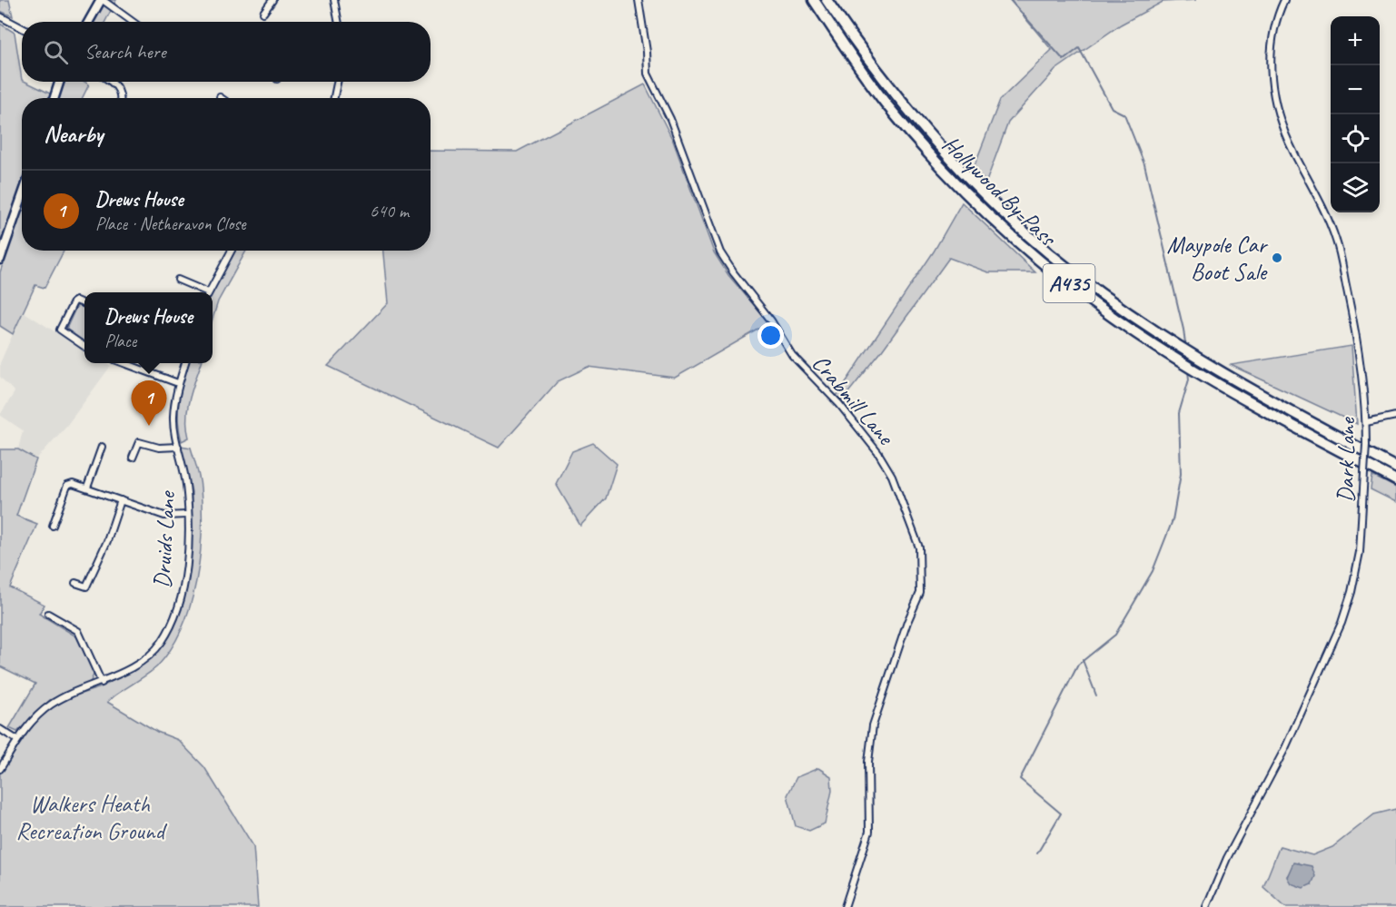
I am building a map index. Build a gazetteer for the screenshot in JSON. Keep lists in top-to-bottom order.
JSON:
{
  "streets": {
    "highway": ["Hollywood By-Pass", "A435"],
    "street": ["Crabmill Lane", "Dark Lane", "Druids Lane"]
  },
  "parks": ["Walkers Heath Recreation Ground"],
  "places": ["Maypole Car Boot Sale"],
  "page": {
    "map_buttons": ["+", "−"],
    "search": "Search here",
    "heading": "Nearby",
    "list": [
      {
        "mark": "1",
        "name": "Drews House",
        "note": "Place · Netheravon Close",
        "value": "640 m"
      }
    ],
    "popup": ["Drews House", "Place"],
    "pins": "1"
  }
}
